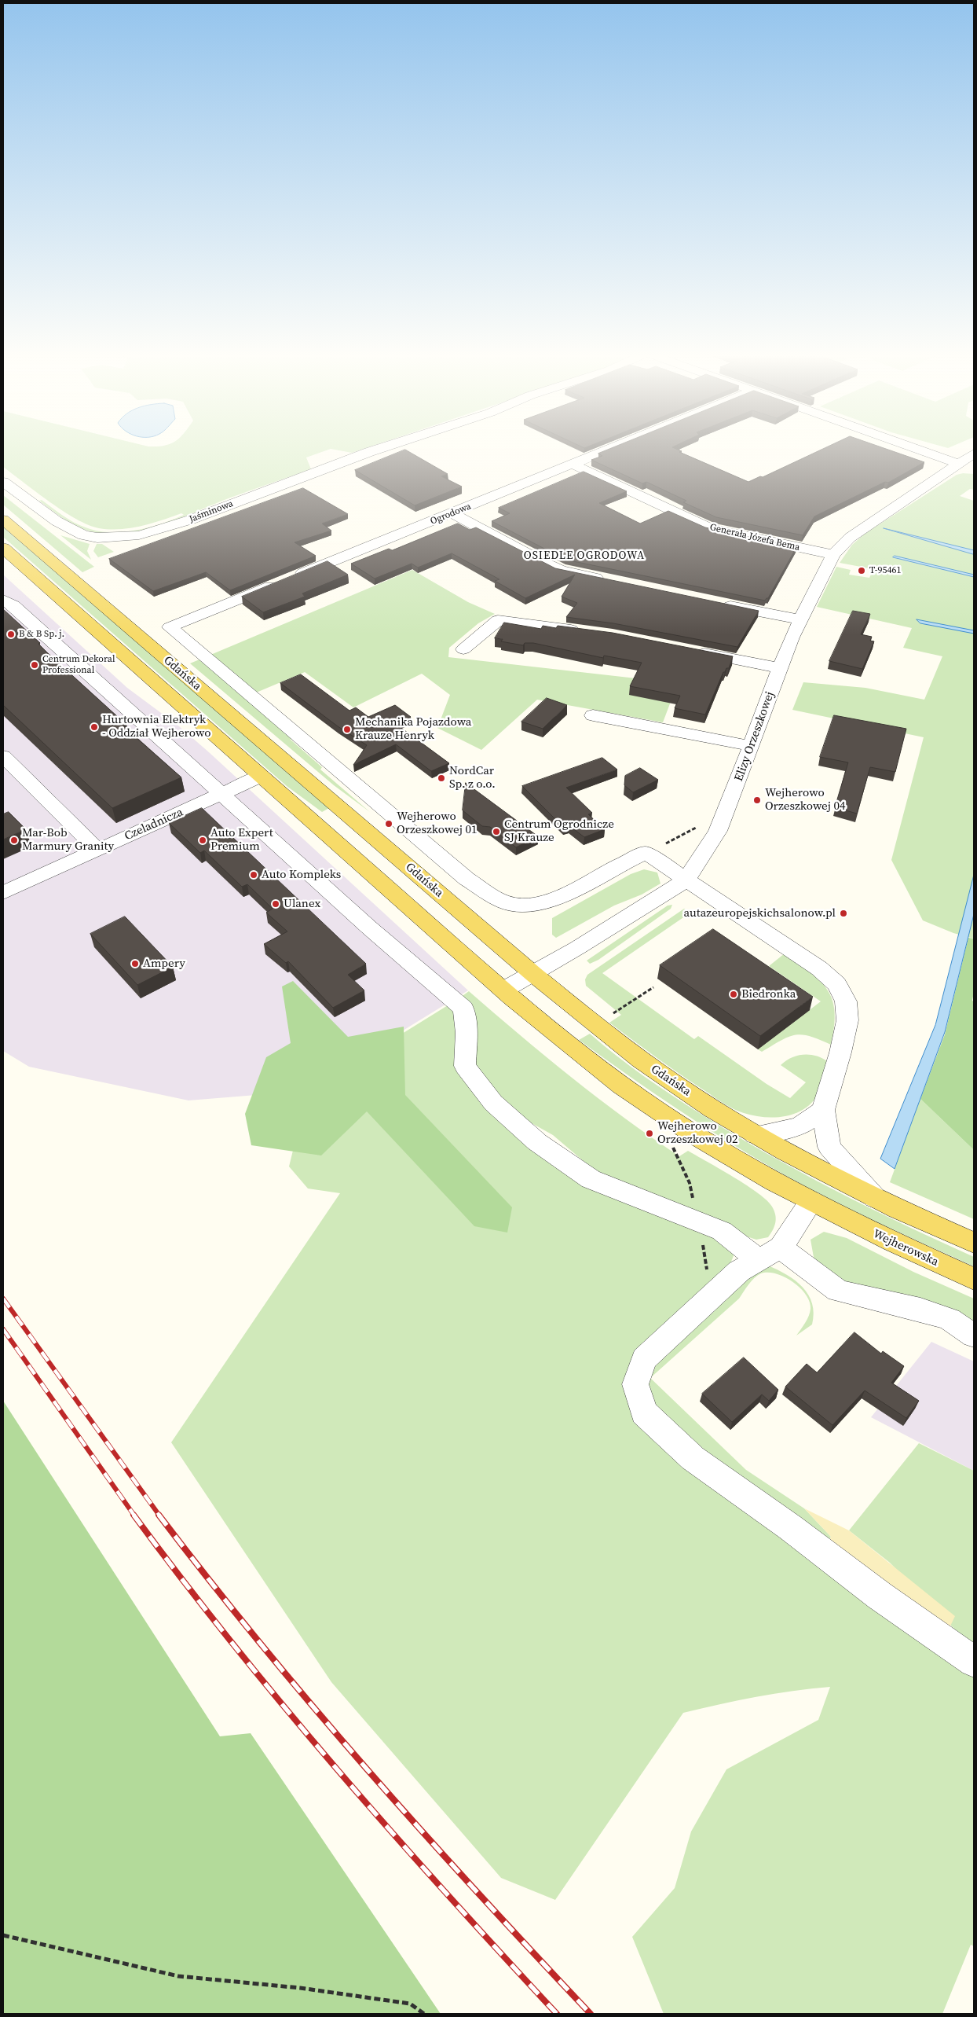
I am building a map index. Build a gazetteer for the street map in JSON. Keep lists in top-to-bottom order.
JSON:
{
  "streets": {
    "main road": ["Gdańska", "Wejherowska"],
    "street": [
      "Jaśminowa",
      "Ogrodowa",
      "Generała Józefa Bema",
      "Elizy Orzeszkowej",
      "Czeladnicza"
    ]
  },
  "crossings": [
    ["Ogrodowa", "Generała Józefa Bema"],
    ["Generała Józefa Bema", "Elizy Orzeszkowej"],
    ["Gdańska", "Elizy Orzeszkowej"],
    ["Gdańska", "Czeladnicza"],
    ["Gdańska", "Wejherowska"]
  ],
  "districts": ["OSIEDLE OGRODOWA"],
  "places": [
    "T-95461",
    "B & B Sp. j.",
    "Centrum Dekoral Professional",
    "Hurtownia Elektryk - Oddział Wejherowo",
    "Mechanika Pojazdowa Krauze Henryk",
    "NordCar Sp. z o.o.",
    "Wejherowo Orzeszkowej 04",
    "Wejherowo Orzeszkowej 01",
    "Centrum Ogrodnicze SJ Krauze",
    "Mar-Bob Marmury Granity",
    "Auto Expert Premium",
    "Auto Kompleks",
    "Ulanex",
    "autazeuropejskichsalonow.pl",
    "Ampery",
    "Biedronka",
    "Wejherowo Orzeszkowej 02"
  ]
}
